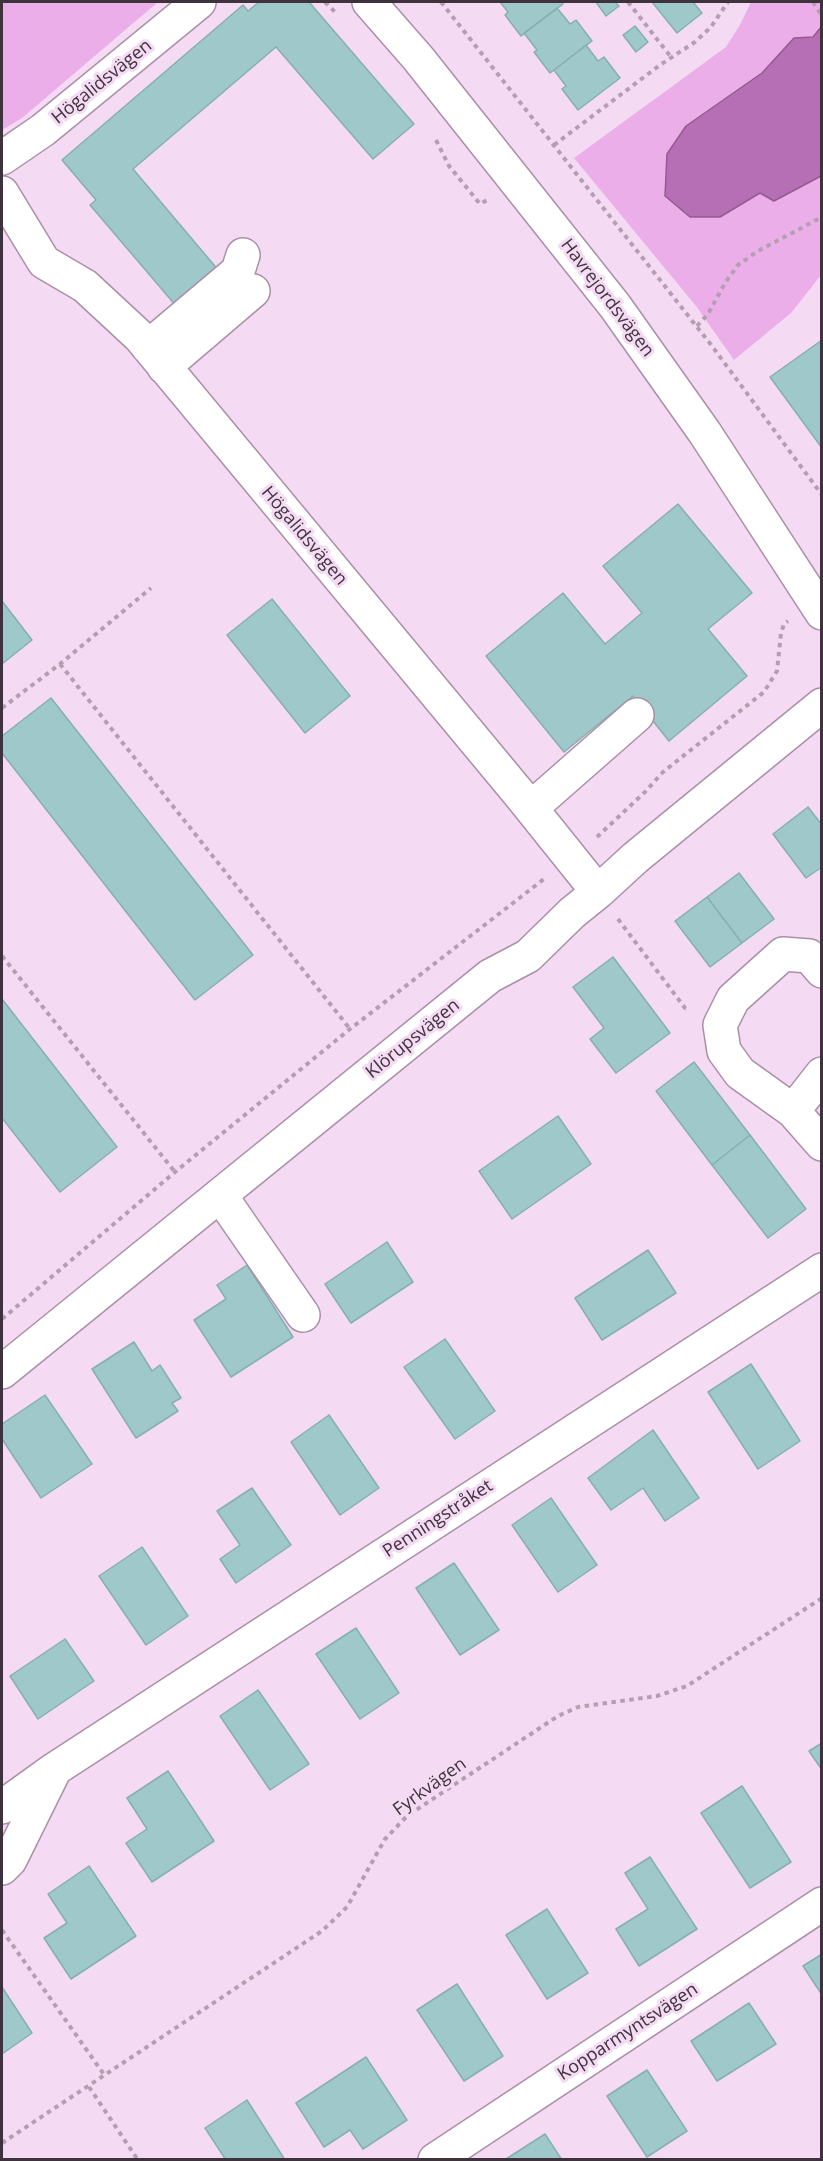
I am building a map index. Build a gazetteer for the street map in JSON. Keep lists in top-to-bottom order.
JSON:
{
  "streets": {
    "street": [
      "Högalidsvägen",
      "Havrejordsvägen",
      "Klörupsvägen",
      "Penningstråket",
      "Kopparmyntsvägen"
    ],
    "path": ["Fyrkvägen"]
  },
  "crossings": [
    ["Högalidsvägen", "Klörupsvägen"]
  ]
}
